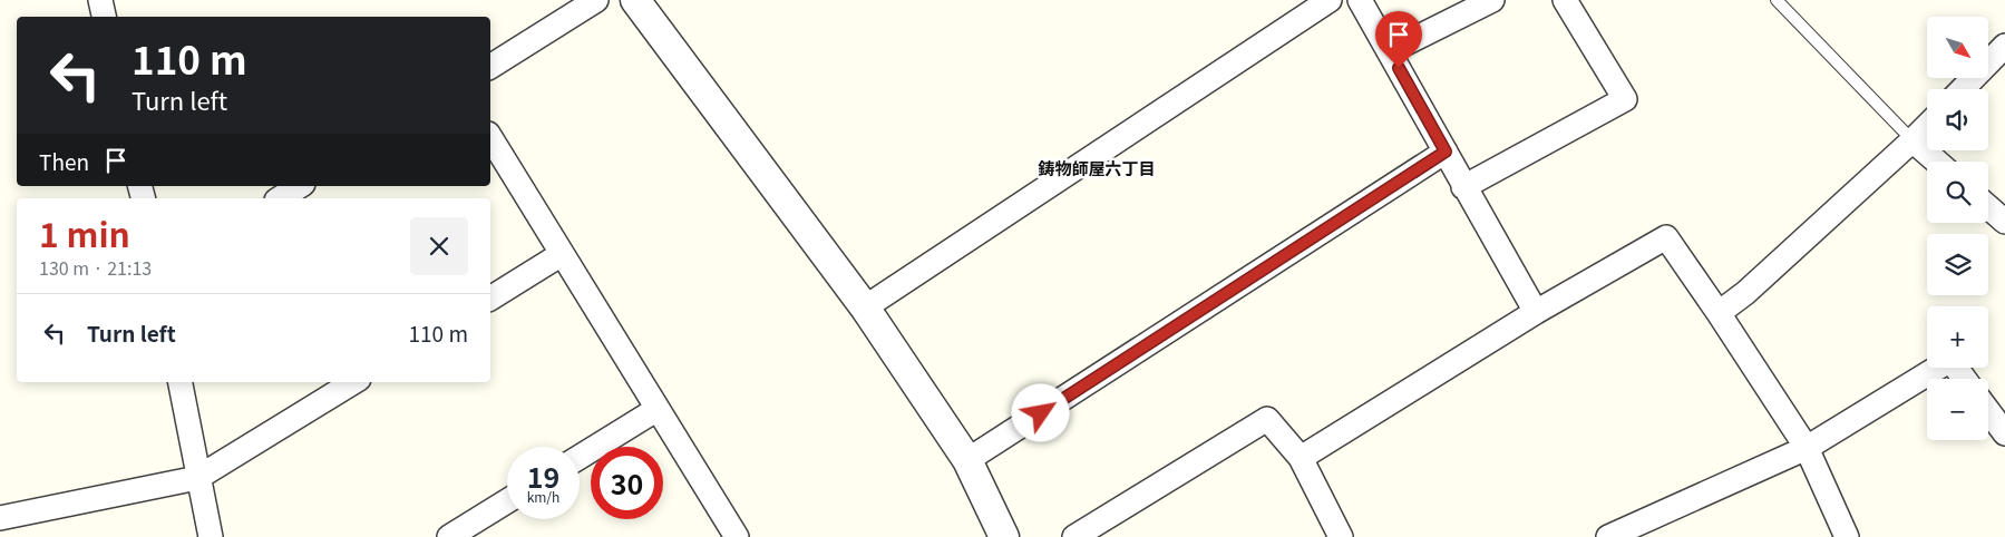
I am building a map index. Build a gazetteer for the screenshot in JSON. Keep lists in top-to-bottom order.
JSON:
{
  "districts": ["鋳物師屋六丁目"],
  "north": "bottom right",
  "page": {
    "map_buttons": ["+", "−"],
    "turn": ["110 m", "Turn left"],
    "then": "Then",
    "heading": ["1 min", "130 m · 21:13"],
    "list": [
      {
        "name": "Turn left",
        "value": "110 m"
      }
    ],
    "speed": "19 km/h",
    "limit": "30"
  }
}
